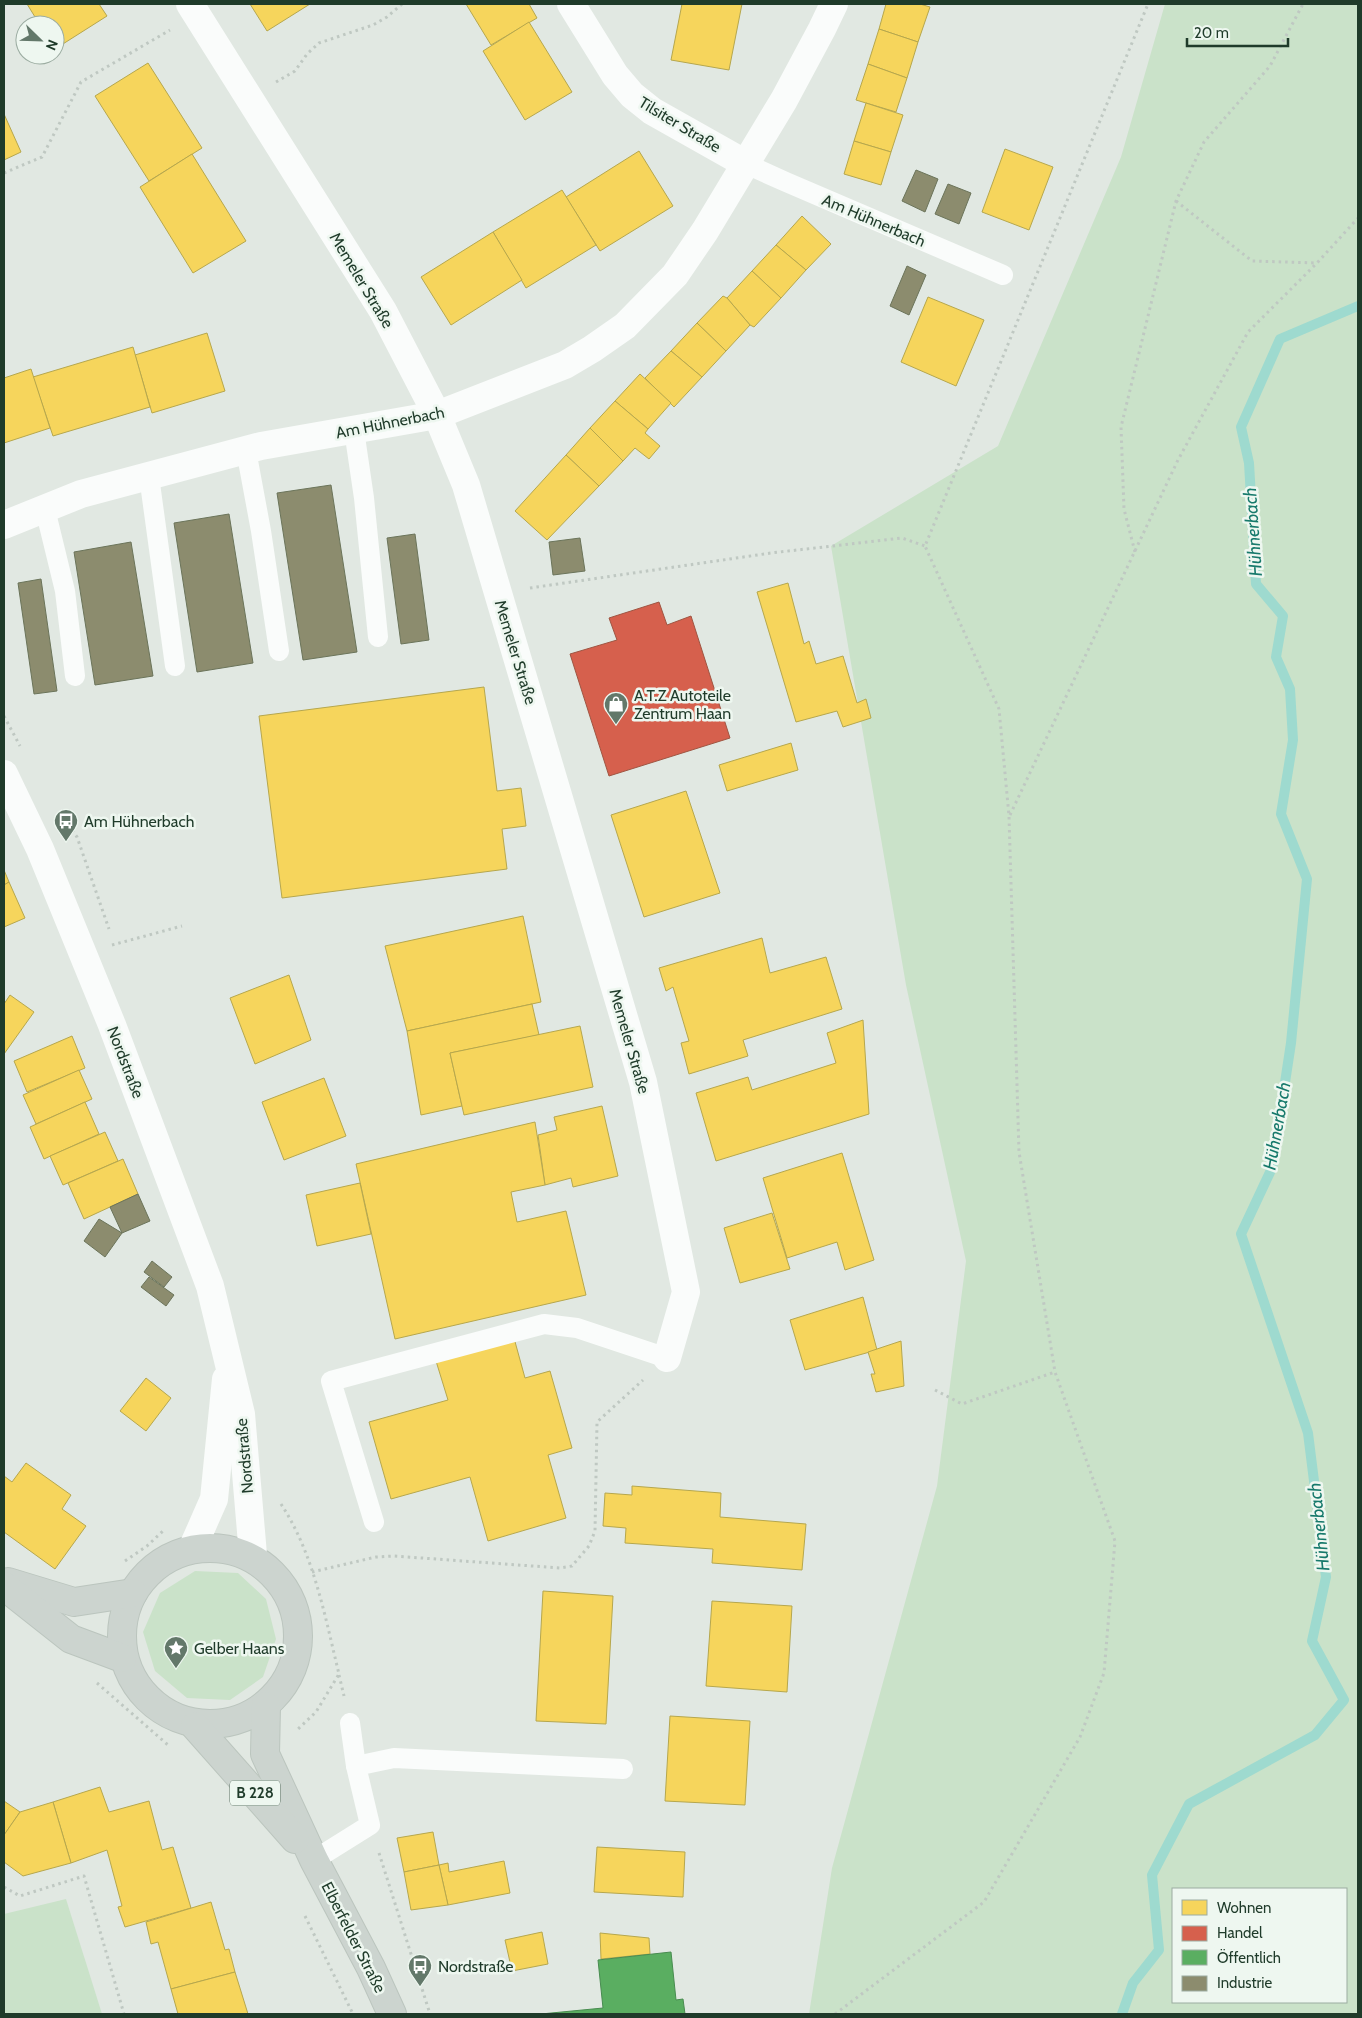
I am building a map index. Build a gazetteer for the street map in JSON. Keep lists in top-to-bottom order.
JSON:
{
  "streets": {
    "main road": ["B 228", "Elberfelder Straße"],
    "street": [
      "Tilsiter Straße",
      "Am Hühnerbach",
      "Memeler Straße",
      "Nordstraße"
    ]
  },
  "crossings": [
    ["Tilsiter Straße", "Am Hühnerbach"],
    ["Am Hühnerbach", "Memeler Straße"],
    ["Nordstraße", "B 228"],
    ["Nordstraße", "Elberfelder Straße"],
    ["B 228", "Elberfelder Straße"]
  ],
  "water": ["Hühnerbach"],
  "places": {
    "shop": ["A.T.Z Autoteile Zentrum Haan"],
    "bus stop": ["Am Hühnerbach", "Nordstraße"],
    "place": ["Gelber Haans"]
  },
  "legend": [
    "Wohnen",
    "Handel",
    "Öffentlich",
    "Industrie"
  ],
  "scale_bar": "20 m",
  "north": "bottom right"
}
